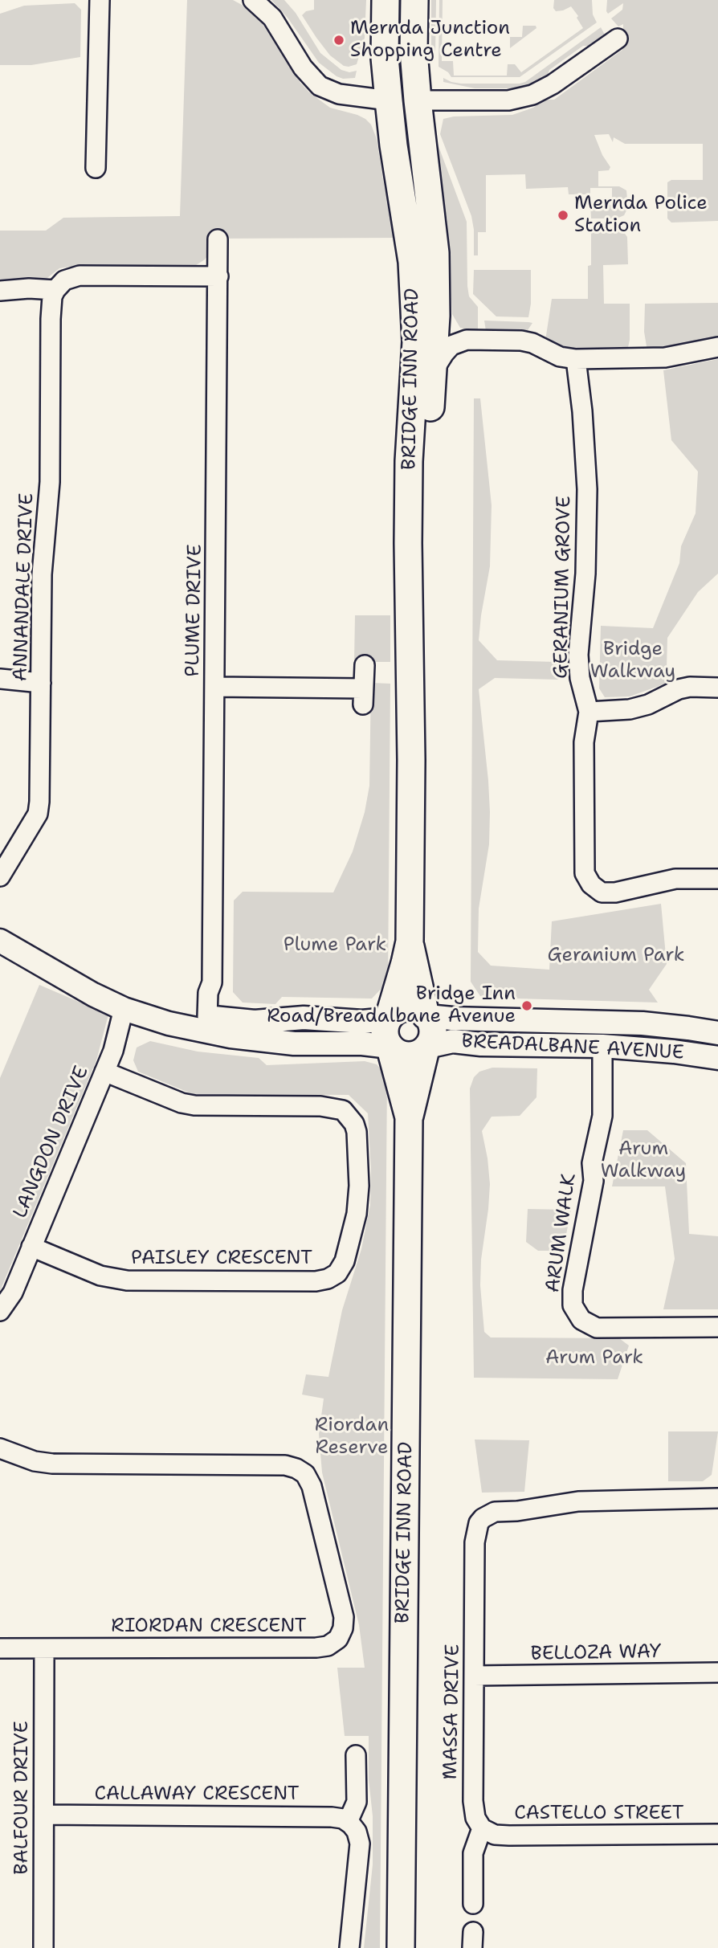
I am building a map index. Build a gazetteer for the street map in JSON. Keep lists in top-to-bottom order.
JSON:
{
  "streets": {
    "main road": ["BRIDGE INN ROAD"],
    "street": [
      "ANNANDALE DRIVE",
      "GERANIUM GROVE",
      "PLUME DRIVE",
      "BREADALBANE AVENUE",
      "LANGDON DRIVE",
      "ARUM WALK",
      "PAISLEY CRESCENT",
      "RIORDAN CRESCENT",
      "BELLOZA WAY",
      "MASSA DRIVE",
      "CALLAWAY CRESCENT",
      "BALFOUR DRIVE",
      "CASTELLO STREET"
    ]
  },
  "crossings": [
    ["BRIDGE INN ROAD", "BREADALBANE AVENUE"],
    ["BREADALBANE AVENUE", "ARUM WALK"],
    ["LANGDON DRIVE", "PAISLEY CRESCENT"],
    ["RIORDAN CRESCENT", "BALFOUR DRIVE"],
    ["BELLOZA WAY", "MASSA DRIVE"],
    ["MASSA DRIVE", "CASTELLO STREET"],
    ["CALLAWAY CRESCENT", "BALFOUR DRIVE"]
  ],
  "parks": [
    "Bridge Walkway",
    "Plume Park",
    "Geranium Park",
    "Arum Walkway",
    "Arum Park",
    "Riordan Reserve"
  ],
  "places": ["Mernda Junction Shopping Centre", "Mernda Police Station", "Bridge Inn Road/Breadalbane Avenue"]
}
